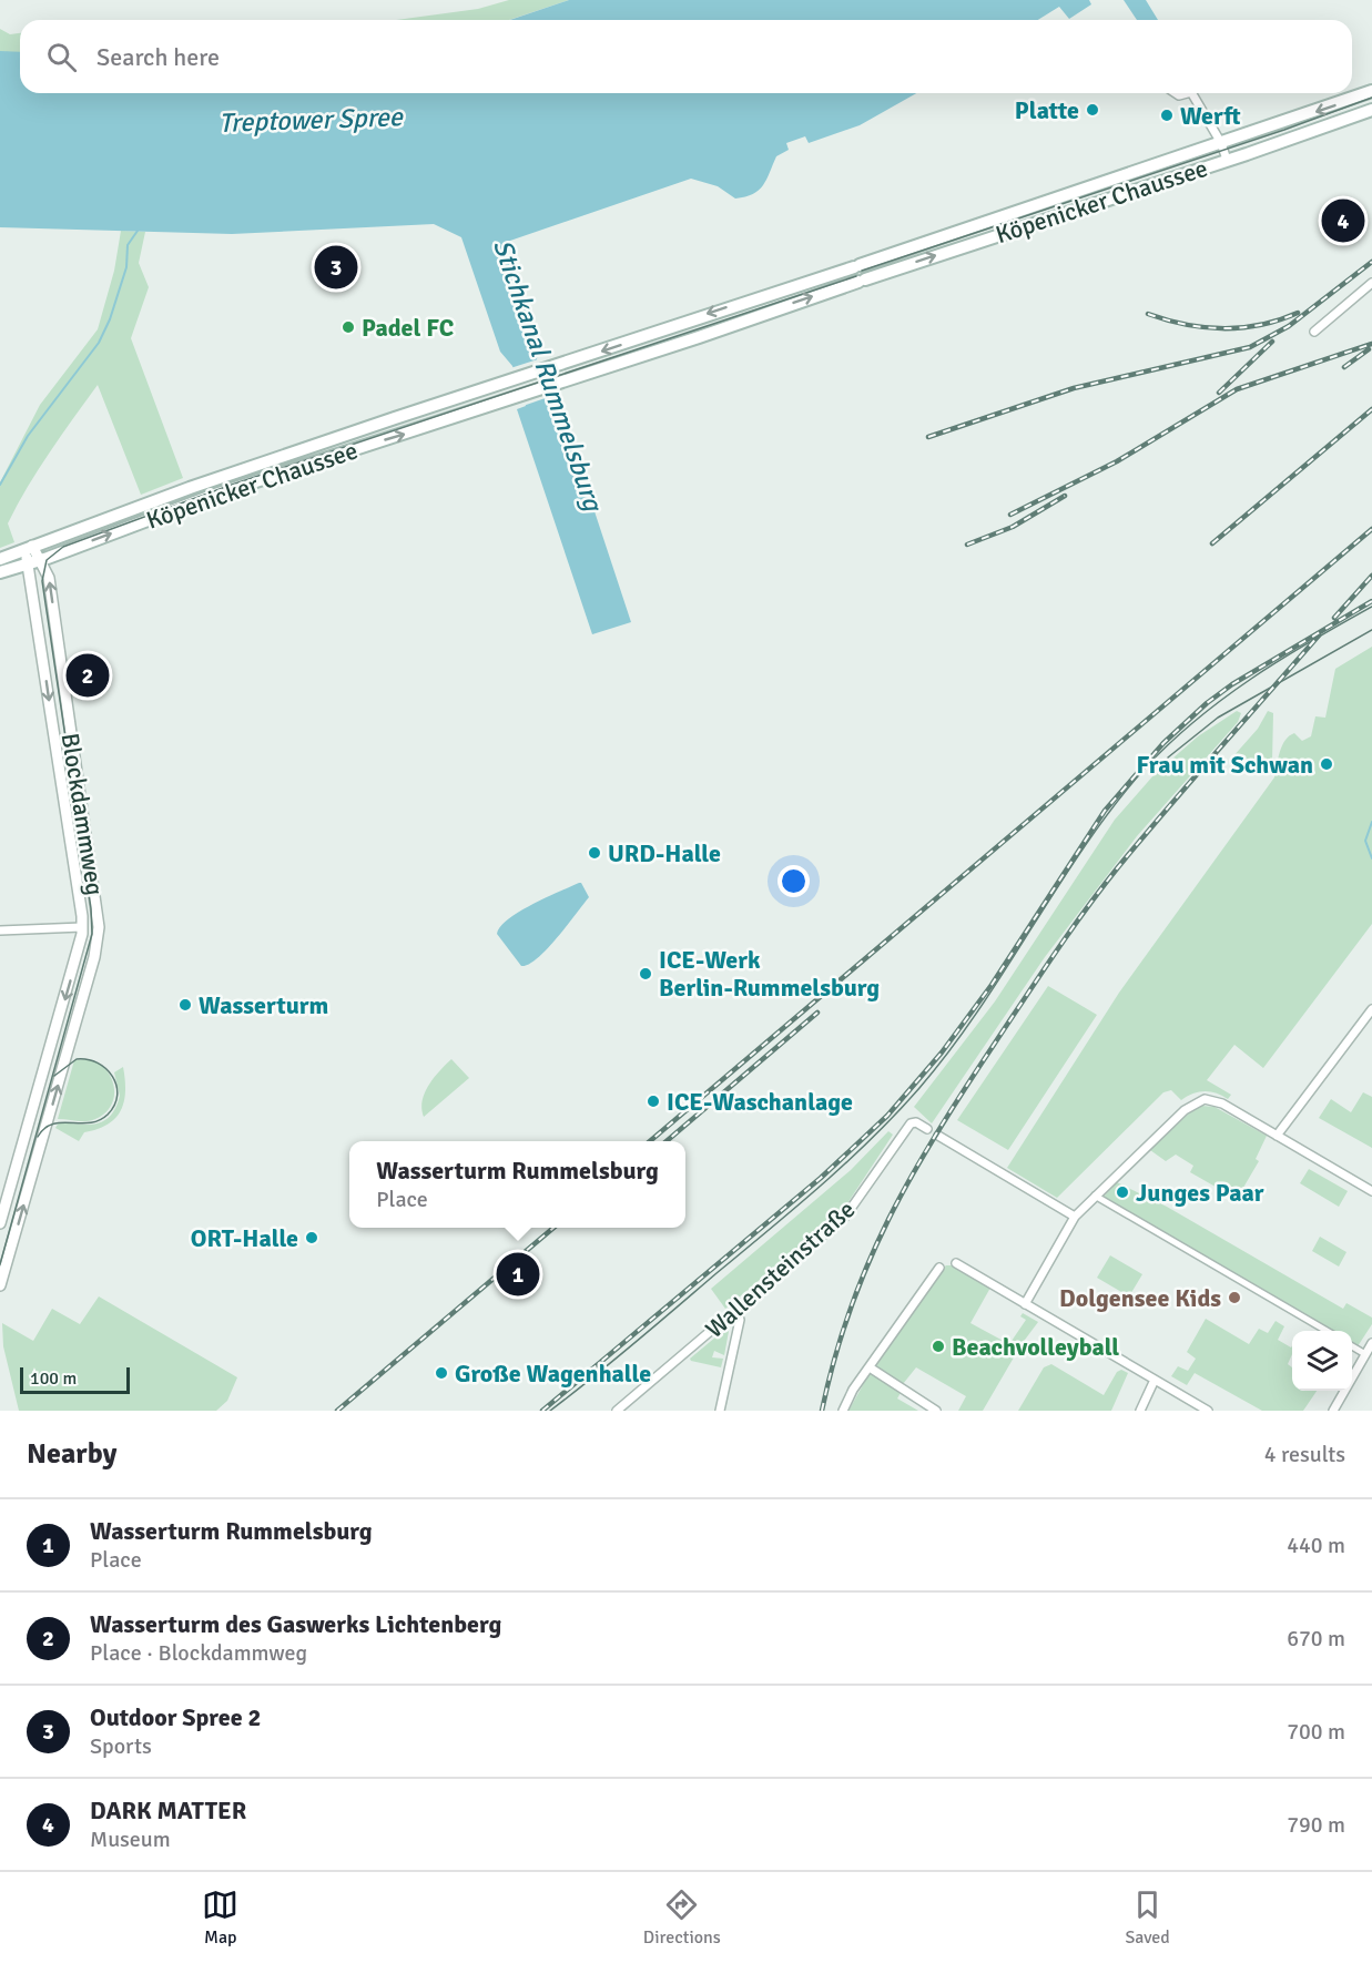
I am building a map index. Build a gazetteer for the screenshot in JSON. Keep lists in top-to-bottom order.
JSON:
{
  "streets": {
    "main road": ["Köpenicker Chaussee"],
    "street": ["Blockdammweg", "Wallensteinstraße"]
  },
  "crossings": [
    ["Köpenicker Chaussee", "Blockdammweg"]
  ],
  "water": ["Treptower Spree", "Stichkanal Rummelsburg"],
  "places": [
    "Platte",
    "Werft",
    "Padel FC",
    "Frau mit Schwan",
    "URD-Halle",
    "ICE-Werk Berlin-Rummelsburg",
    "Wasserturm",
    "ICE-Waschanlage",
    "Junges Paar",
    "ORT-Halle",
    "Dolgensee Kids",
    "Beachvolleyball",
    "Große Wagenhalle"
  ],
  "scale_bar": "100 m",
  "page": {
    "search": "Search here",
    "pins": [
      "4",
      "3",
      "2",
      "1"
    ],
    "popup": ["Wasserturm Rummelsburg", "Place"],
    "scale": "100 m",
    "heading": ["Nearby", "4 results"],
    "list": [
      {
        "mark": "1",
        "name": "Wasserturm Rummelsburg",
        "note": "Place",
        "value": "440 m"
      },
      {
        "mark": "2",
        "name": "Wasserturm des Gaswerks Lichtenberg",
        "note": "Place · Blockdammweg",
        "value": "670 m"
      },
      {
        "mark": "3",
        "name": "Outdoor Spree 2",
        "note": "Sports",
        "value": "700 m"
      },
      {
        "mark": "4",
        "name": "DARK MATTER",
        "note": "Museum",
        "value": "790 m"
      }
    ],
    "nav": ["Map", "Directions", "Saved"]
  }
}
